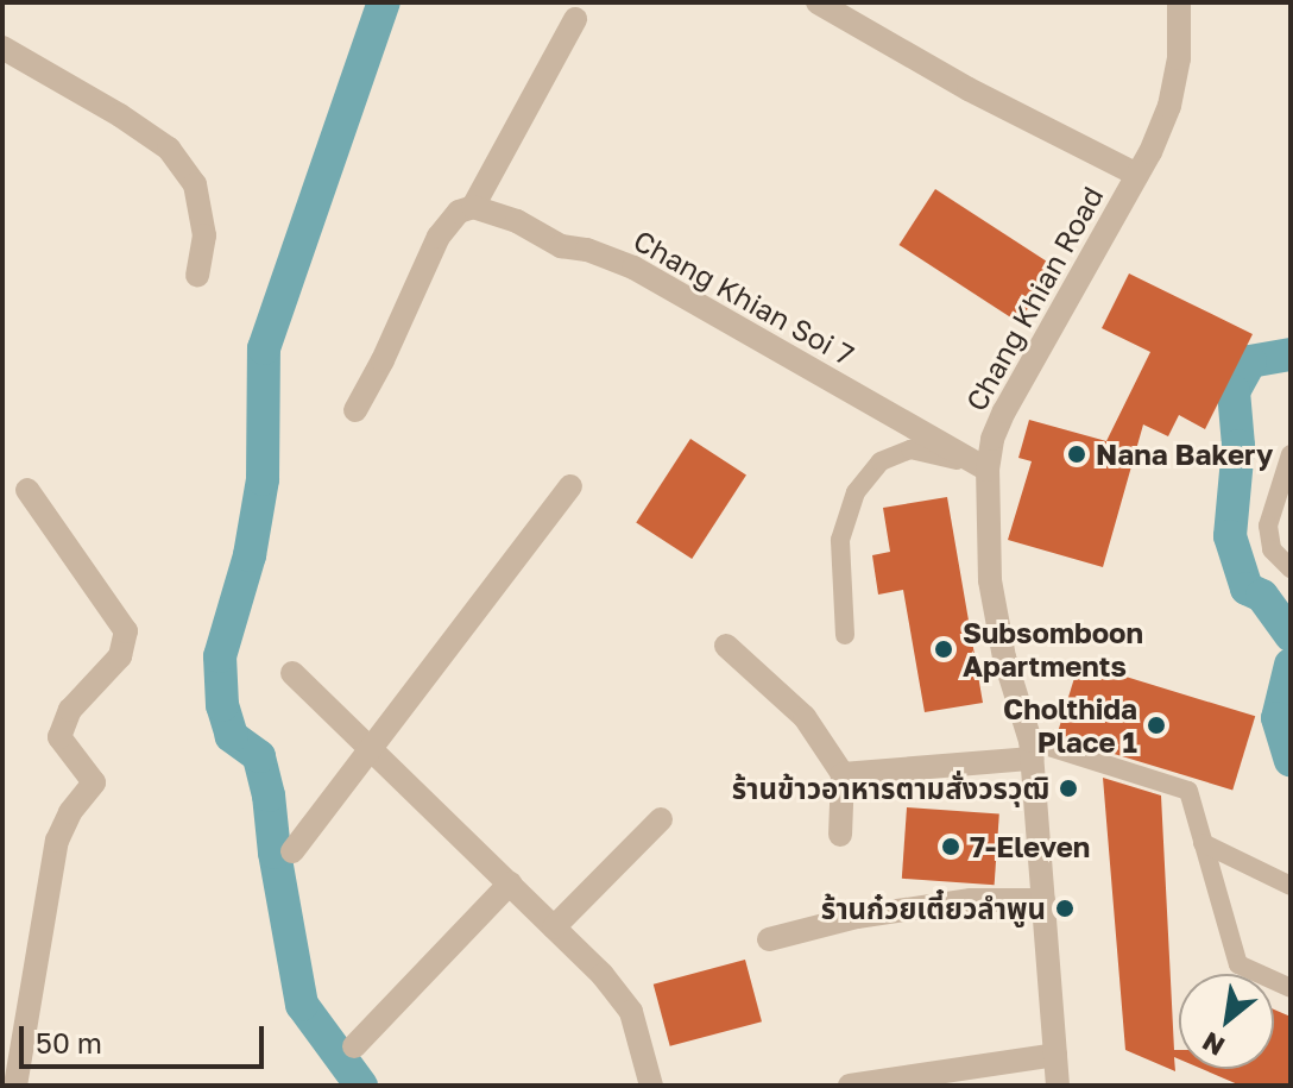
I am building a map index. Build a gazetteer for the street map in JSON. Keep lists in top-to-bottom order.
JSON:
{
  "streets": {
    "street": ["Chang Khian Soi 7", "Chang Khian Road"]
  },
  "crossings": [
    ["Chang Khian Soi 7", "Chang Khian Road"]
  ],
  "places": [
    "Nana Bakery",
    "Subsomboon Apartments",
    "Cholthida Place 1",
    "ร้านข้าวอาหารตามสั่งวรวุฒิ",
    "7-Eleven",
    "ร้านก๋วยเตี๋ยวลำพูน"
  ],
  "scale_bar": "50 m",
  "north": "bottom left"
}
